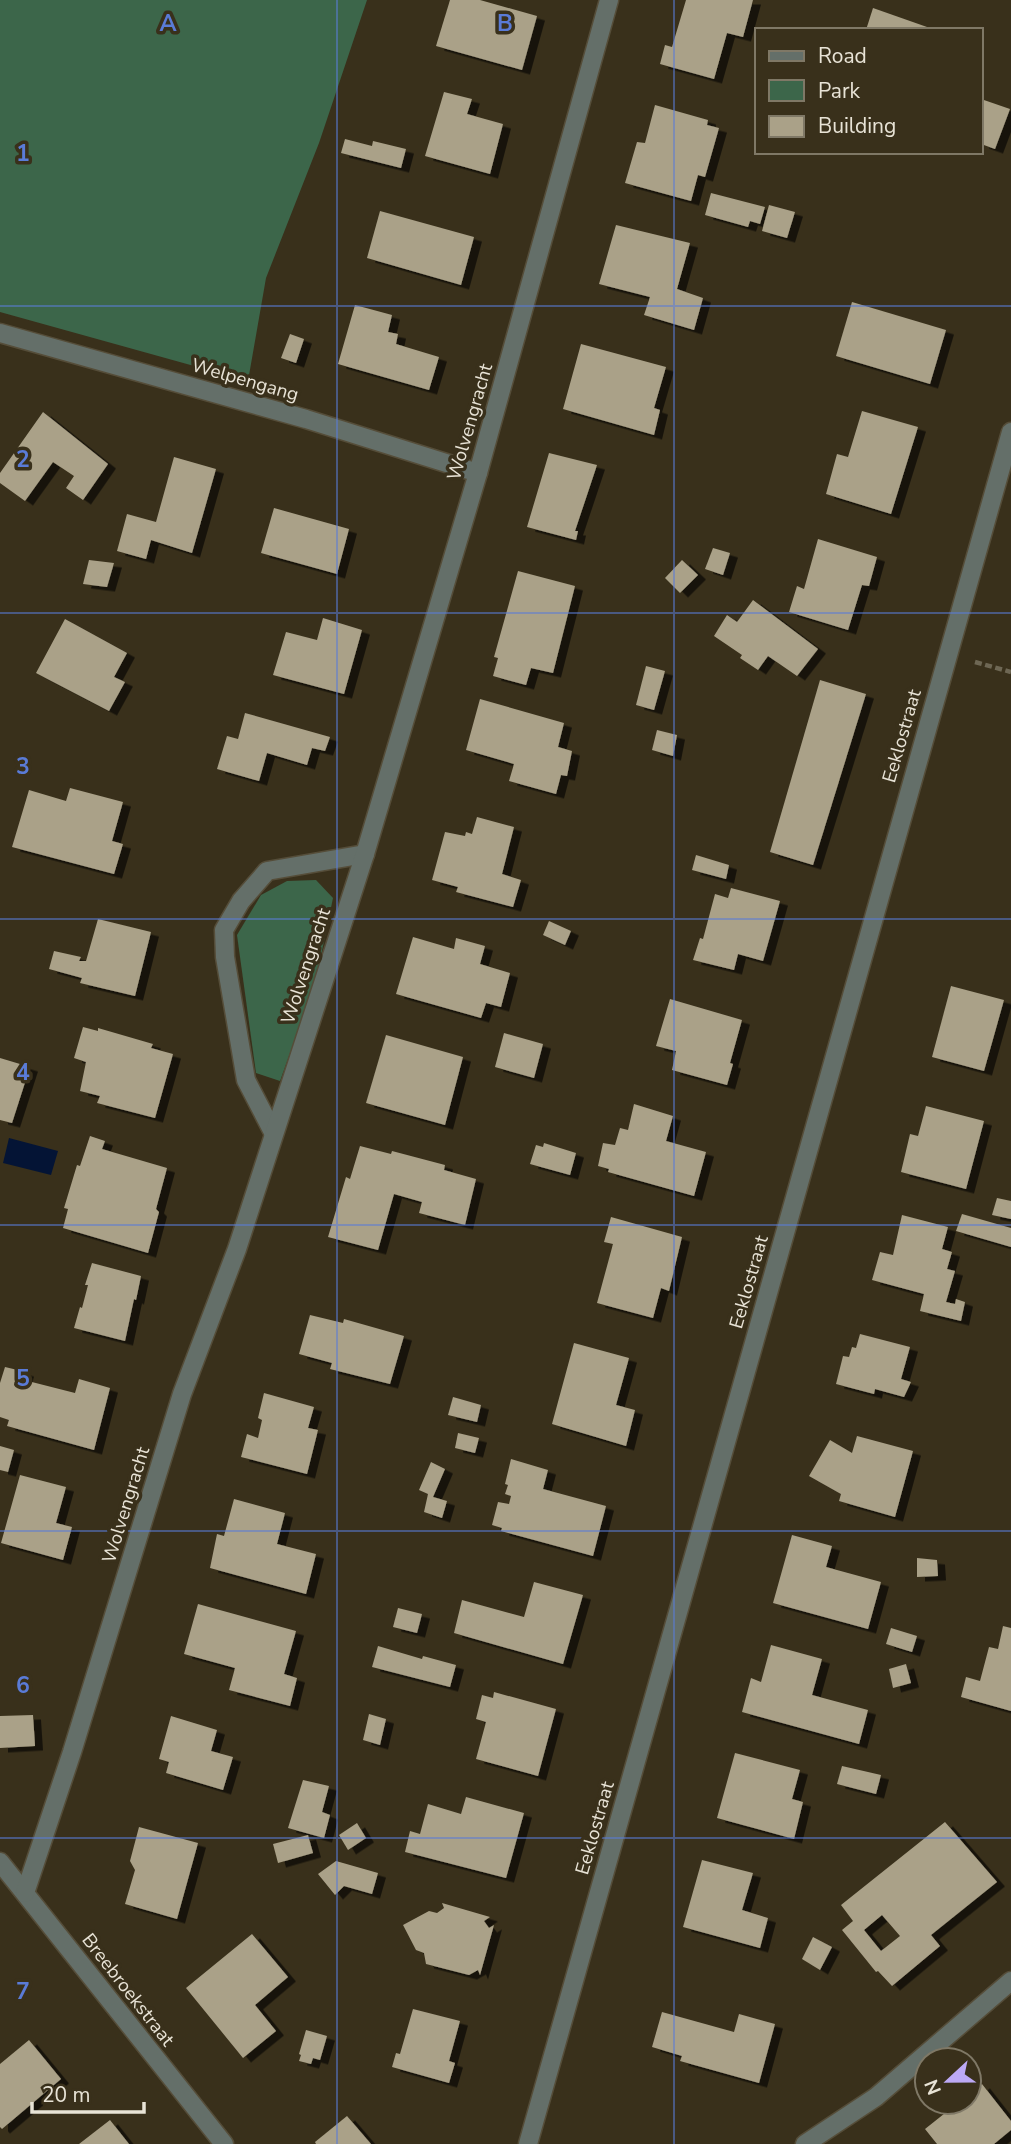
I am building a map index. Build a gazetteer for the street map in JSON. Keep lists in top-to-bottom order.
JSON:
{
  "streets": {
    "street": [
      "Welpengang",
      "Wolvengracht",
      "Eeklostraat",
      "Breebroekstraat"
    ]
  },
  "crossings": [
    ["Welpengang", "Wolvengracht"],
    ["Wolvengracht", "Breebroekstraat"]
  ],
  "legend": ["Road", "Park", "Building"],
  "scale_bar": "20 m",
  "north": "left",
  "grid": {
    "columns": ["A", "B"],
    "rows": [
      "1",
      "2",
      "3",
      "4",
      "5",
      "6",
      "7"
    ]
  }
}
